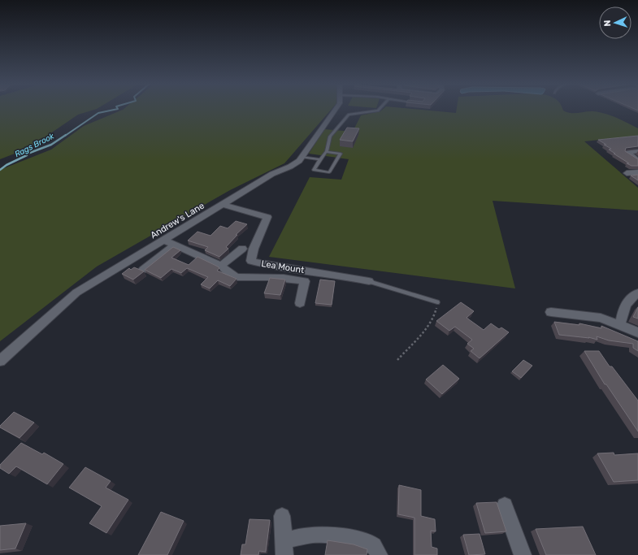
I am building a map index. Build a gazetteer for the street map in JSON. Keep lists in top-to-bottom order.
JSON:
{
  "streets": {
    "street": ["Andrew's Lane", "Lea Mount"]
  },
  "crossings": [
    ["Andrew's Lane", "Lea Mount"]
  ],
  "water": ["Rags Brook"],
  "north": "left"
}
